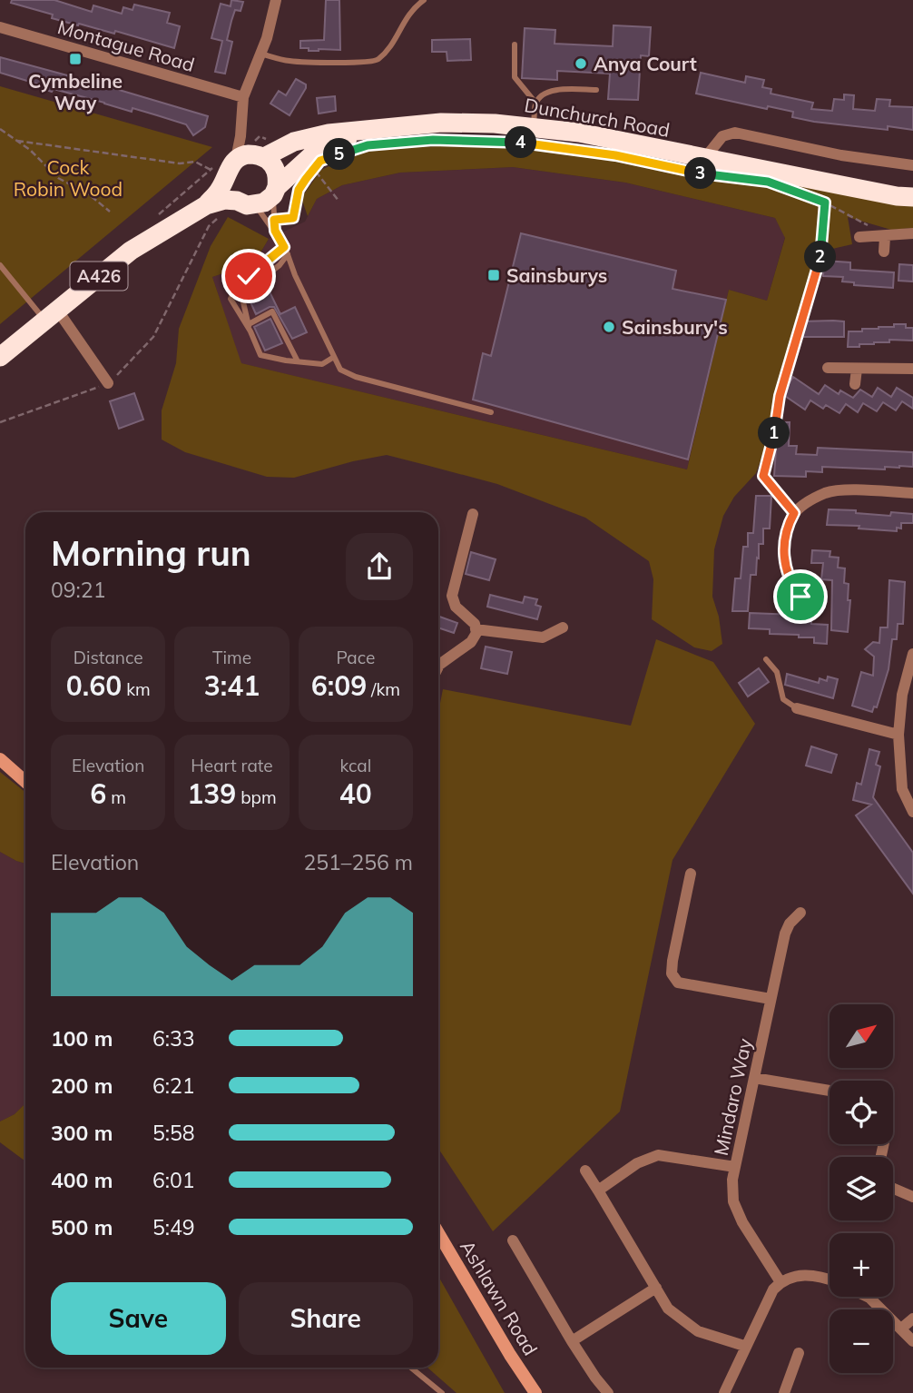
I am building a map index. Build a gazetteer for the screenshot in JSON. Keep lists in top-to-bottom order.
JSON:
{
  "streets": {
    "highway": ["Dunchurch Road", "A426"],
    "main road": ["Ashlawn Road"],
    "street": ["Montague Road", "Mindaro Way"]
  },
  "crossings": [
    ["Dunchurch Road", "A426"]
  ],
  "parks": ["Cock Robin Wood"],
  "places": {
    "transit": ["Cymbeline Way", "Sainsburys"],
    "other": ["Anya Court", "Sainsbury's"]
  },
  "north": "top right",
  "page": {
    "pins": [
      "4",
      "5",
      "3",
      "2",
      "1"
    ],
    "heading": ["Morning run", "09:21"],
    "stats": [
      ["Distance", "0.60 km"],
      ["Time", "3:41"],
      ["Pace", "6:09 /km"],
      ["Elevation", "6 m"],
      ["Heart rate", "139 bpm"],
      ["kcal", "40"]
    ],
    "chart": ["Elevation", "251–256 m"],
    "map_buttons": ["+", "−"],
    "list": [
      {
        "name": "100 m",
        "note": "6:33"
      },
      {
        "name": "200 m",
        "note": "6:21"
      },
      {
        "name": "300 m",
        "note": "5:58"
      },
      {
        "name": "400 m",
        "note": "6:01"
      },
      {
        "name": "500 m",
        "note": "5:49"
      }
    ],
    "buttons": ["Save", "Share"]
  }
}
